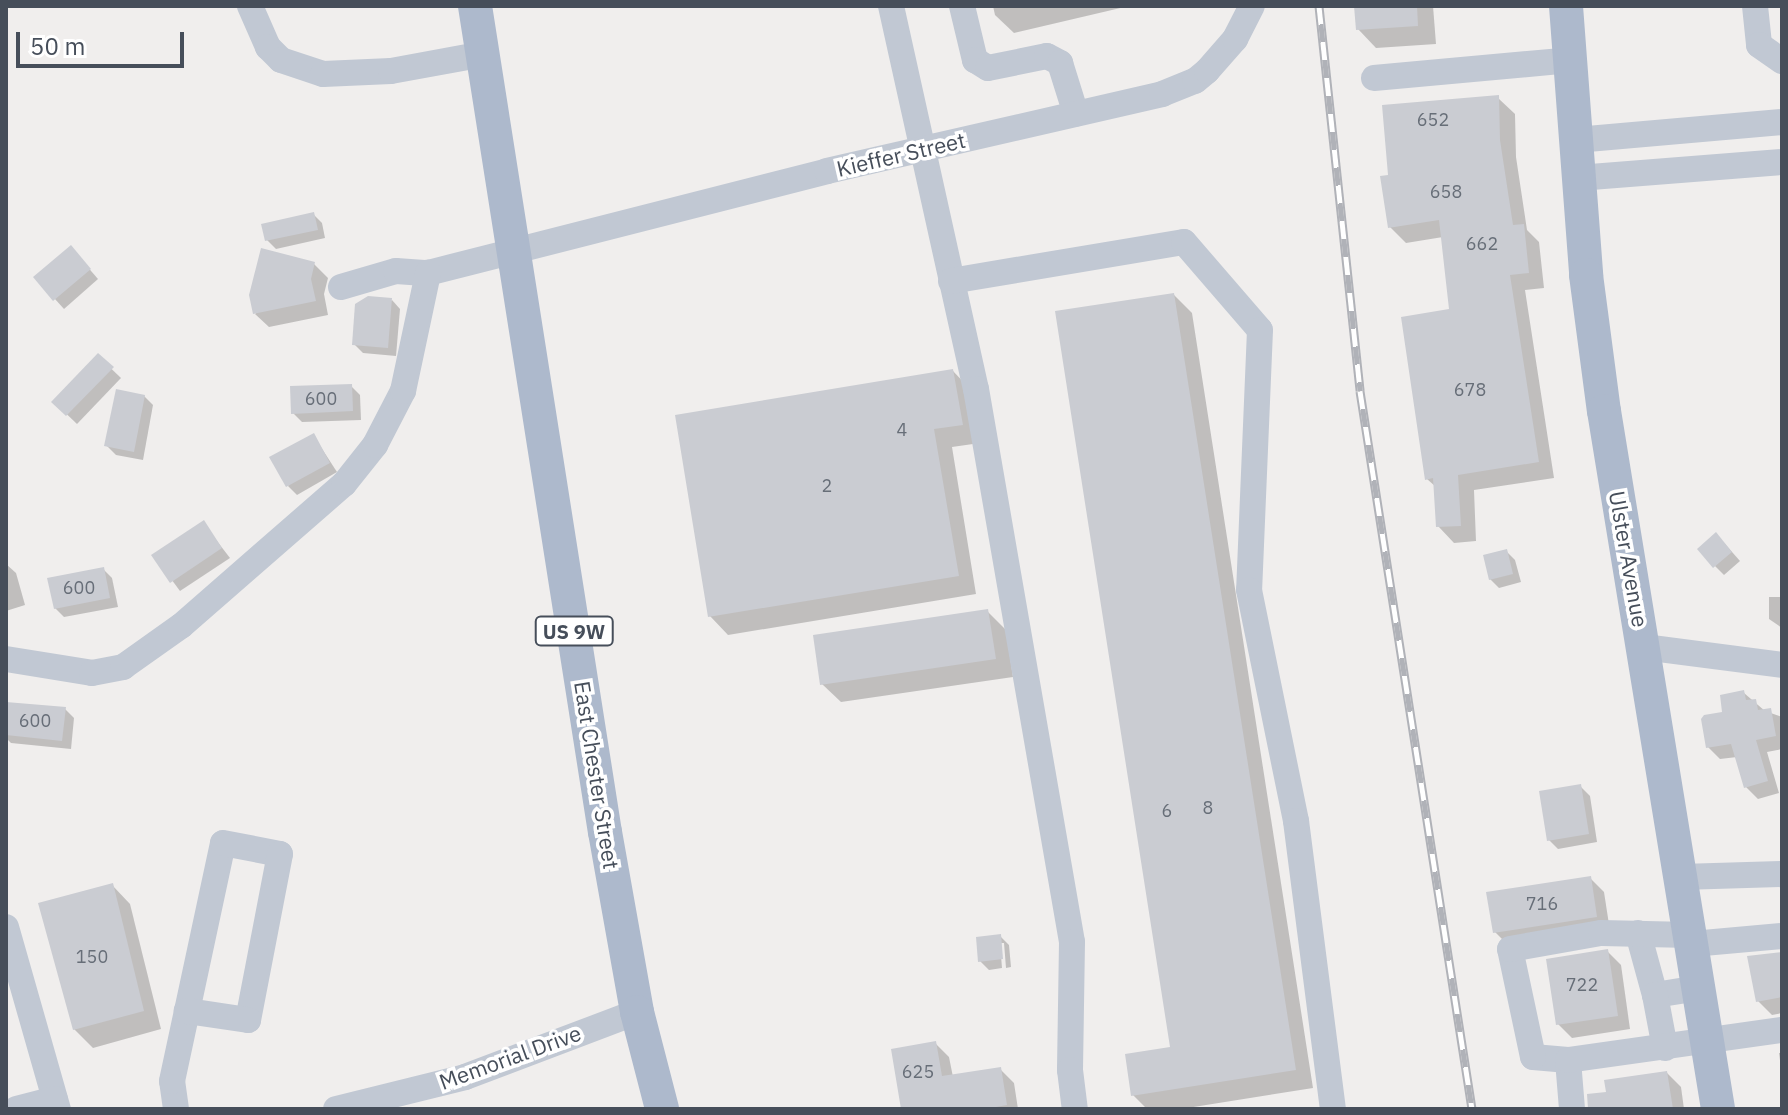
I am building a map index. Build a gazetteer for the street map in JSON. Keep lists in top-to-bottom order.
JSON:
{
  "streets": {
    "main road": ["Ulster Avenue", "US 9W", "East Chester Street"],
    "street": ["Kieffer Street", "Memorial Drive"]
  },
  "crossings": [
    ["Kieffer Street", "US 9W"],
    ["Kieffer Street", "East Chester Street"],
    ["US 9W", "East Chester Street"],
    ["East Chester Street", "Memorial Drive"]
  ],
  "house_numbers": [
    "652",
    "658",
    "662",
    "678",
    "600",
    "4",
    "2",
    "600",
    "600",
    "8",
    "6",
    "716",
    "150",
    "722",
    "625"
  ],
  "scale_bar": "50 m"
}
